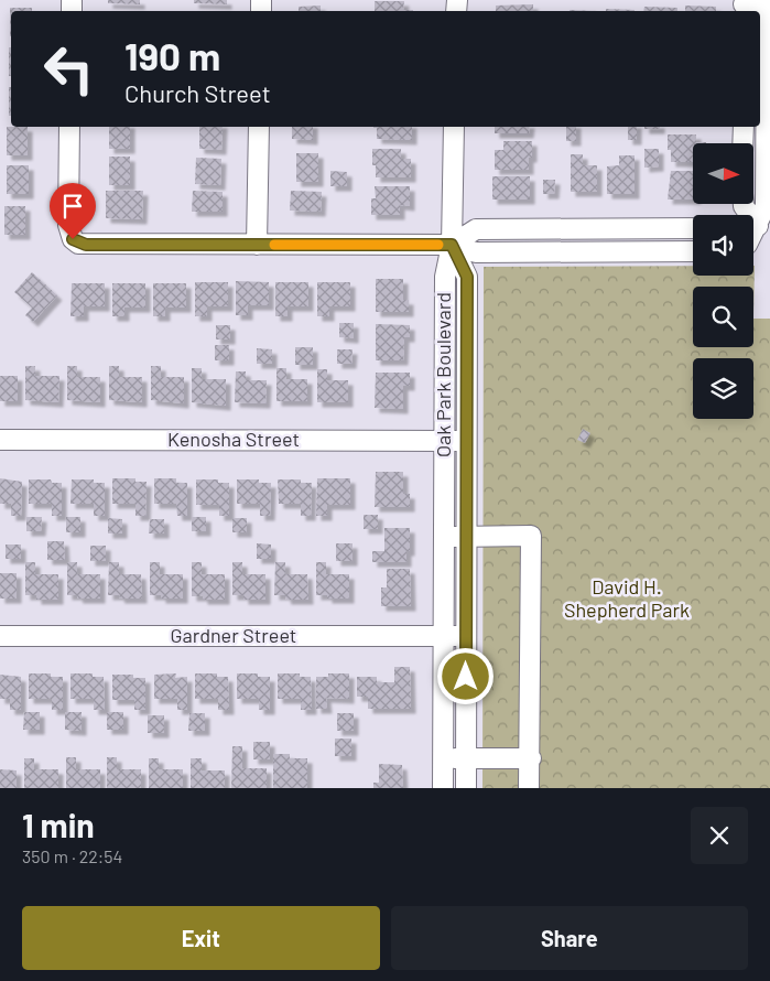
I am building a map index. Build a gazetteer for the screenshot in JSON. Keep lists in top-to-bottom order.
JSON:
{
  "streets": {
    "street": ["Oak Park Boulevard", "Kenosha Street", "Gardner Street"]
  },
  "crossings": [
    ["Oak Park Boulevard", "Kenosha Street"],
    ["Oak Park Boulevard", "Gardner Street"]
  ],
  "parks": ["David H. Shepherd Park"],
  "north": "right",
  "page": {
    "turn": ["190 m", "Church Street"],
    "heading": ["1 min", "350 m · 22:54"],
    "buttons": ["Exit", "Share"]
  }
}
